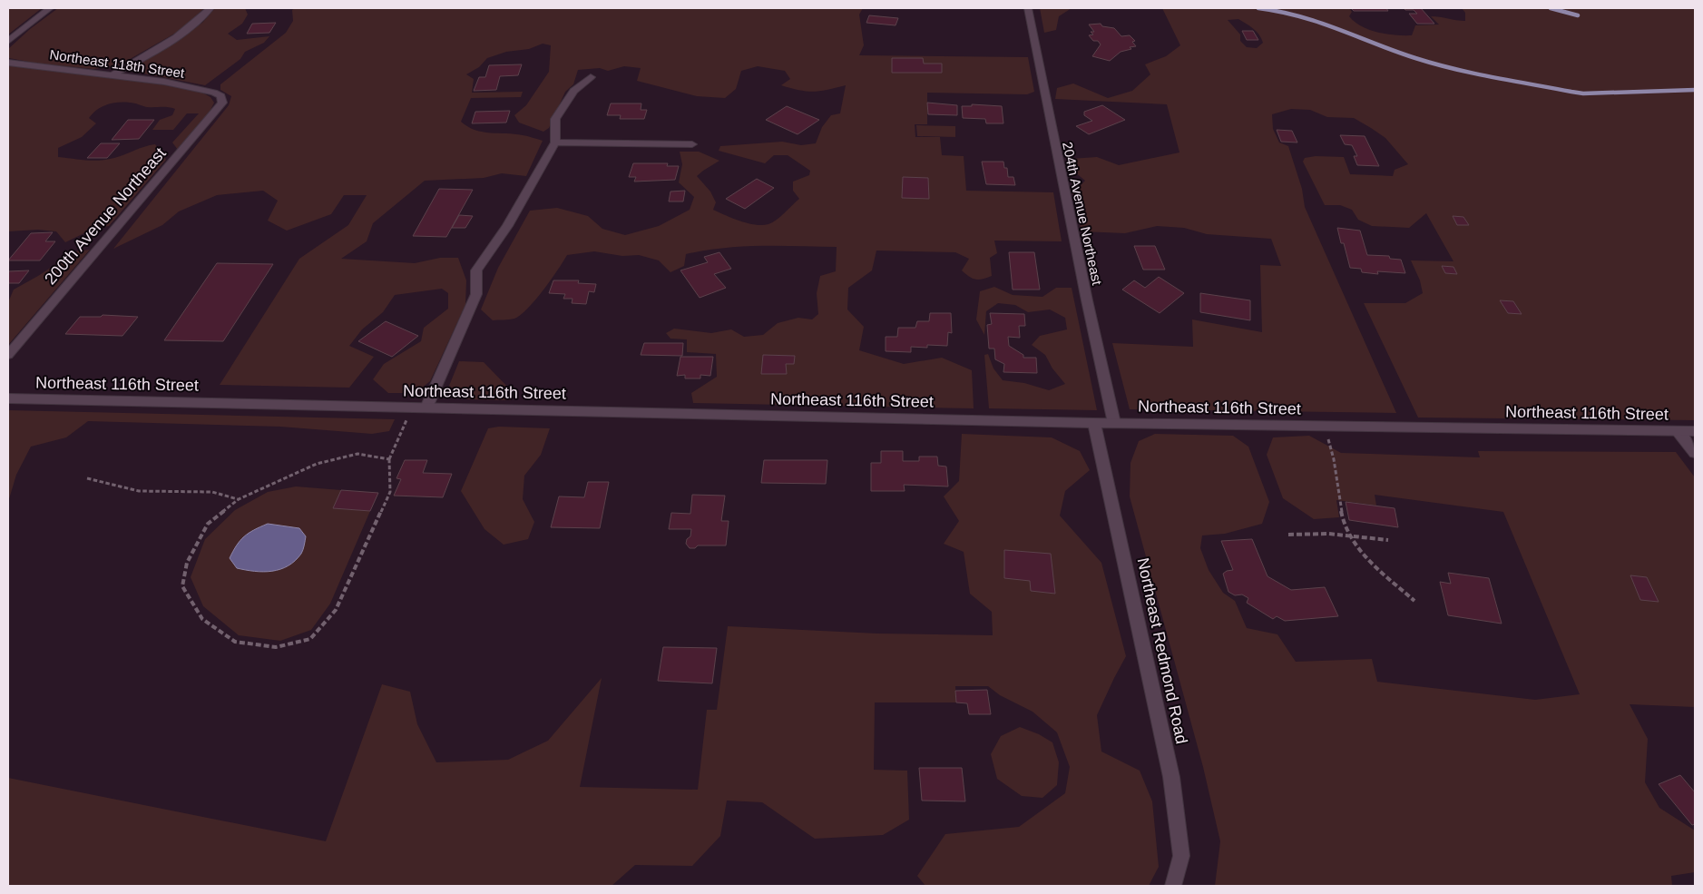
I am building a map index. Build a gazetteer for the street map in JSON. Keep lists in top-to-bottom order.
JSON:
{
  "streets": {
    "street": [
      "Northeast 118th Street",
      "204th Avenue Northeast",
      "200th Avenue Northeast",
      "Northeast 116th Street",
      "Northeast Redmond Road"
    ]
  },
  "crossings": [
    ["Northeast 118th Street", "200th Avenue Northeast"],
    ["204th Avenue Northeast", "Northeast 116th Street"],
    ["Northeast 116th Street", "Northeast Redmond Road"]
  ]
}
